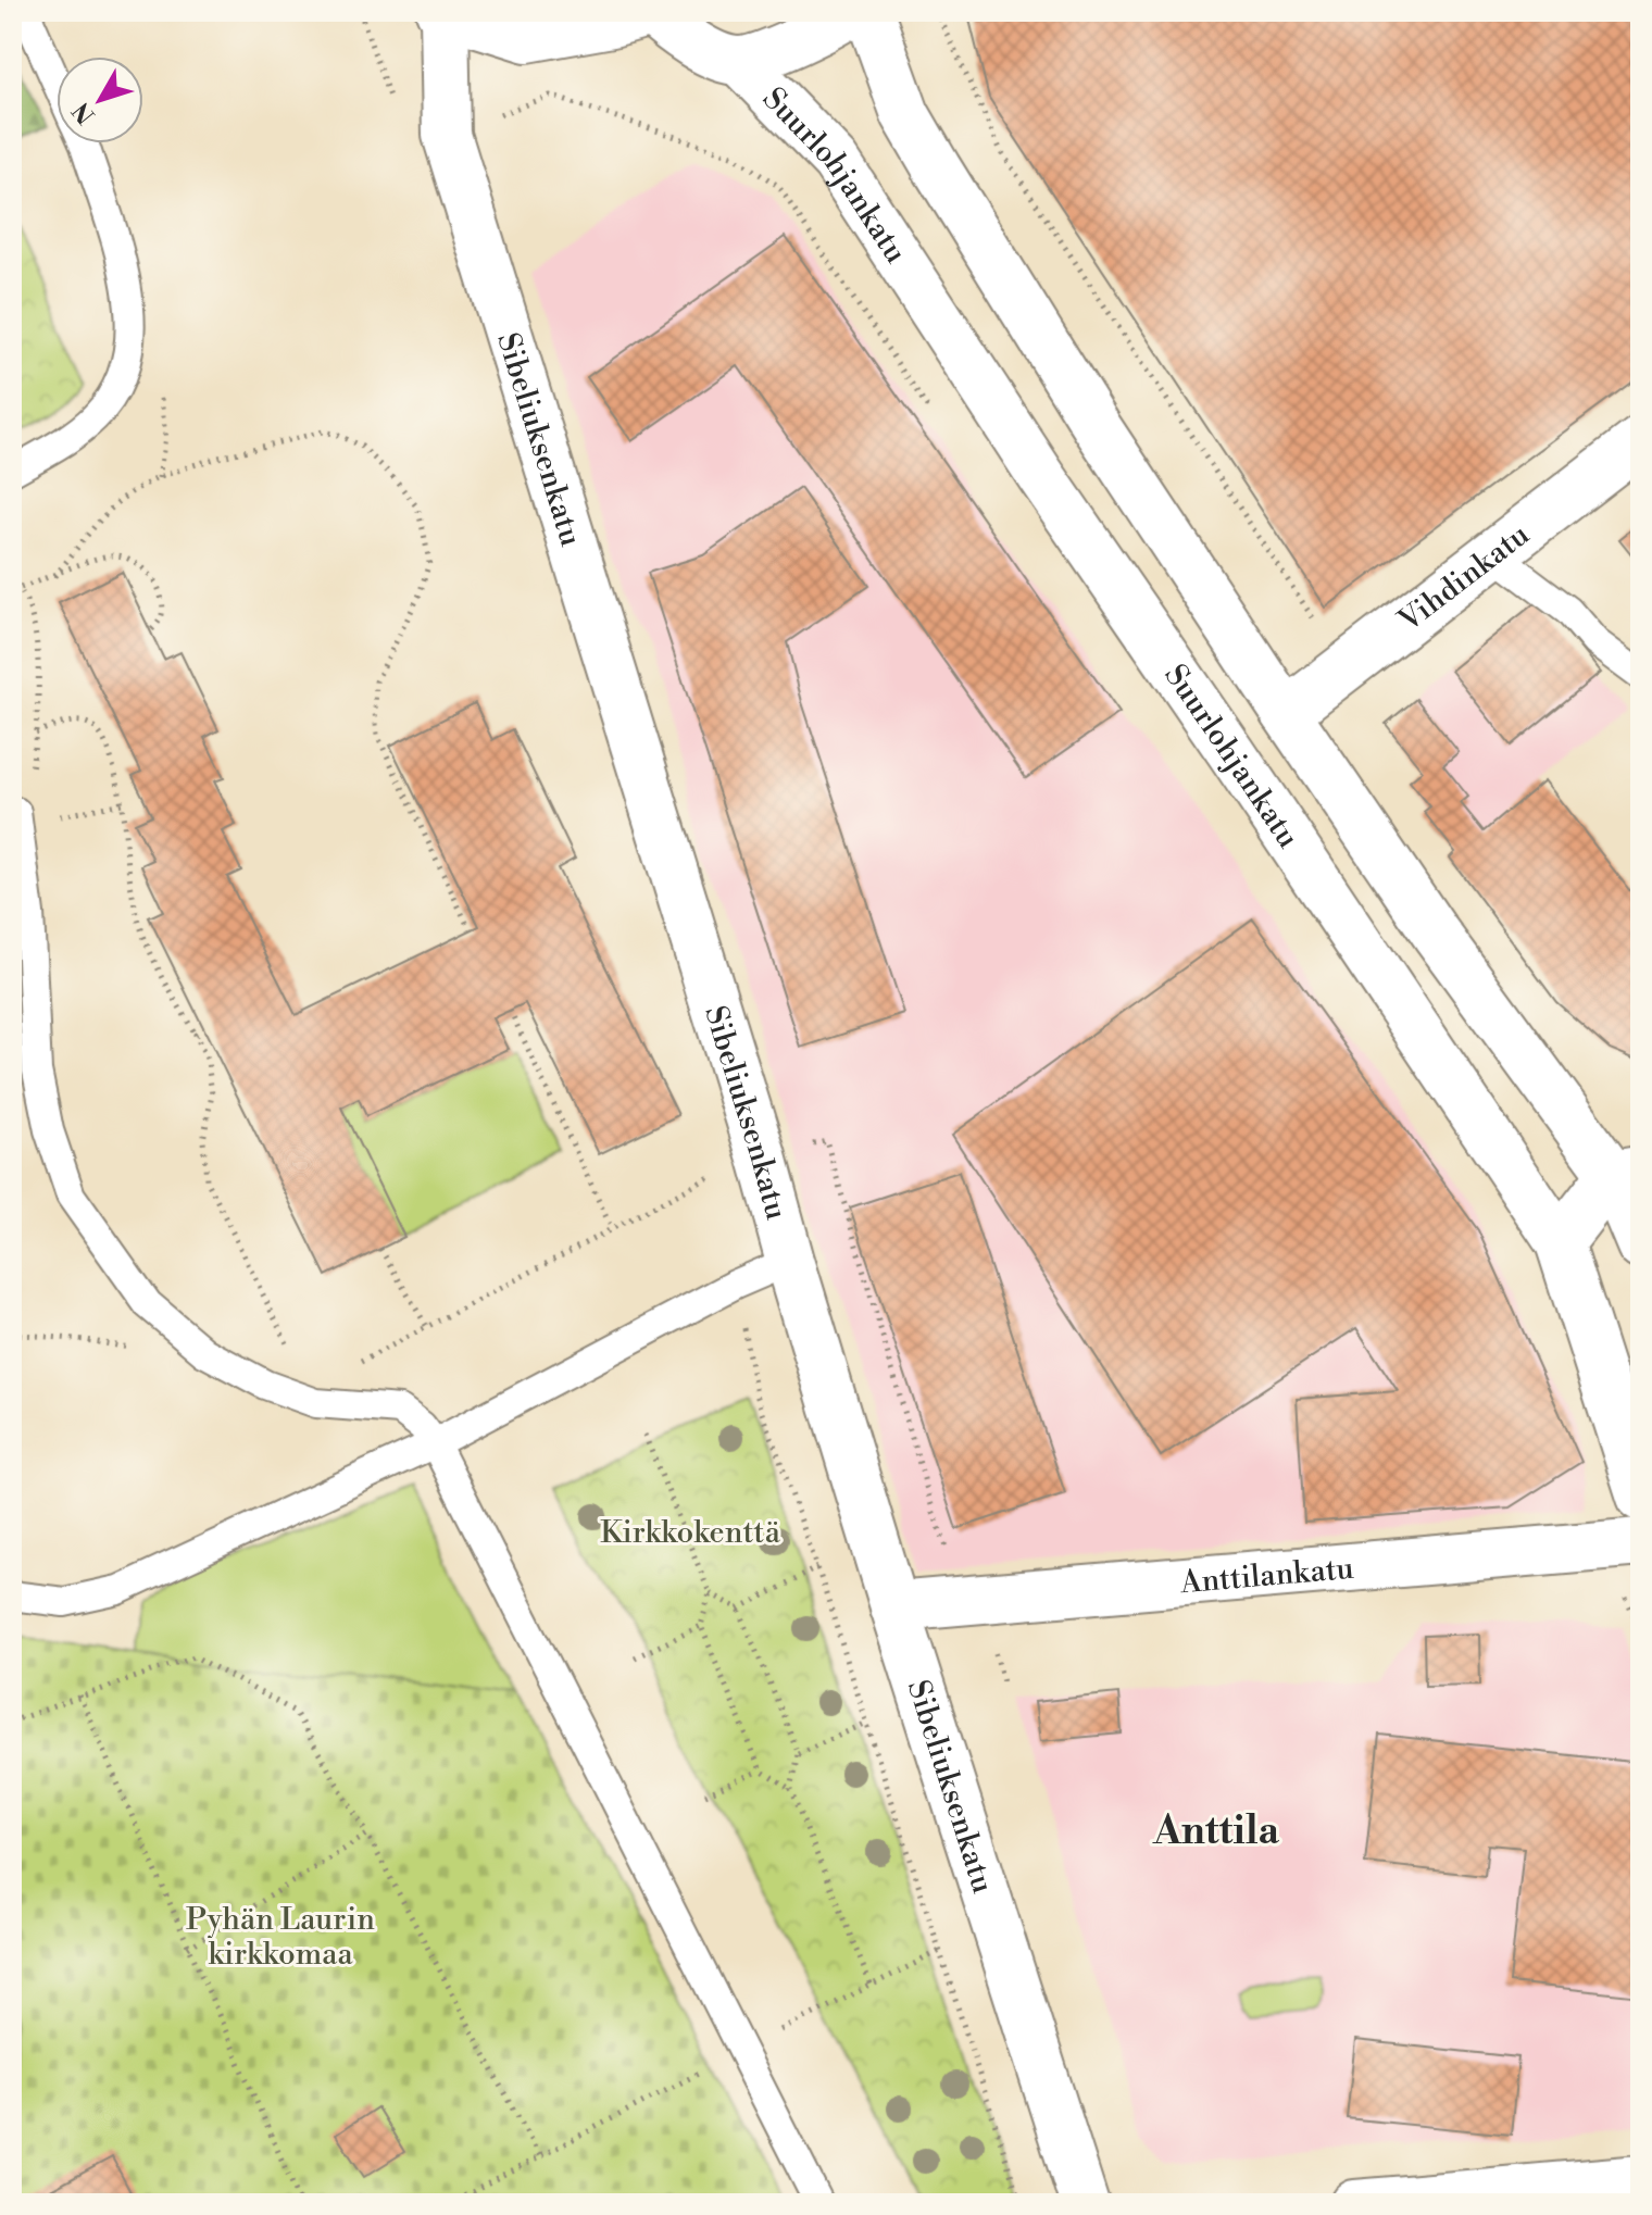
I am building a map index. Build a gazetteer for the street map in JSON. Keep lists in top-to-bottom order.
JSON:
{
  "streets": {
    "street": [
      "Suurlohjankatu",
      "Sibeliuksenkatu",
      "Vihdinkatu",
      "Anttilankatu"
    ]
  },
  "crossings": [
    ["Sibeliuksenkatu", "Anttilankatu"]
  ],
  "districts": ["Anttila"],
  "parks": ["Kirkkokenttä", "Pyhän Laurin kirkkomaa"],
  "north": "bottom left"
}
